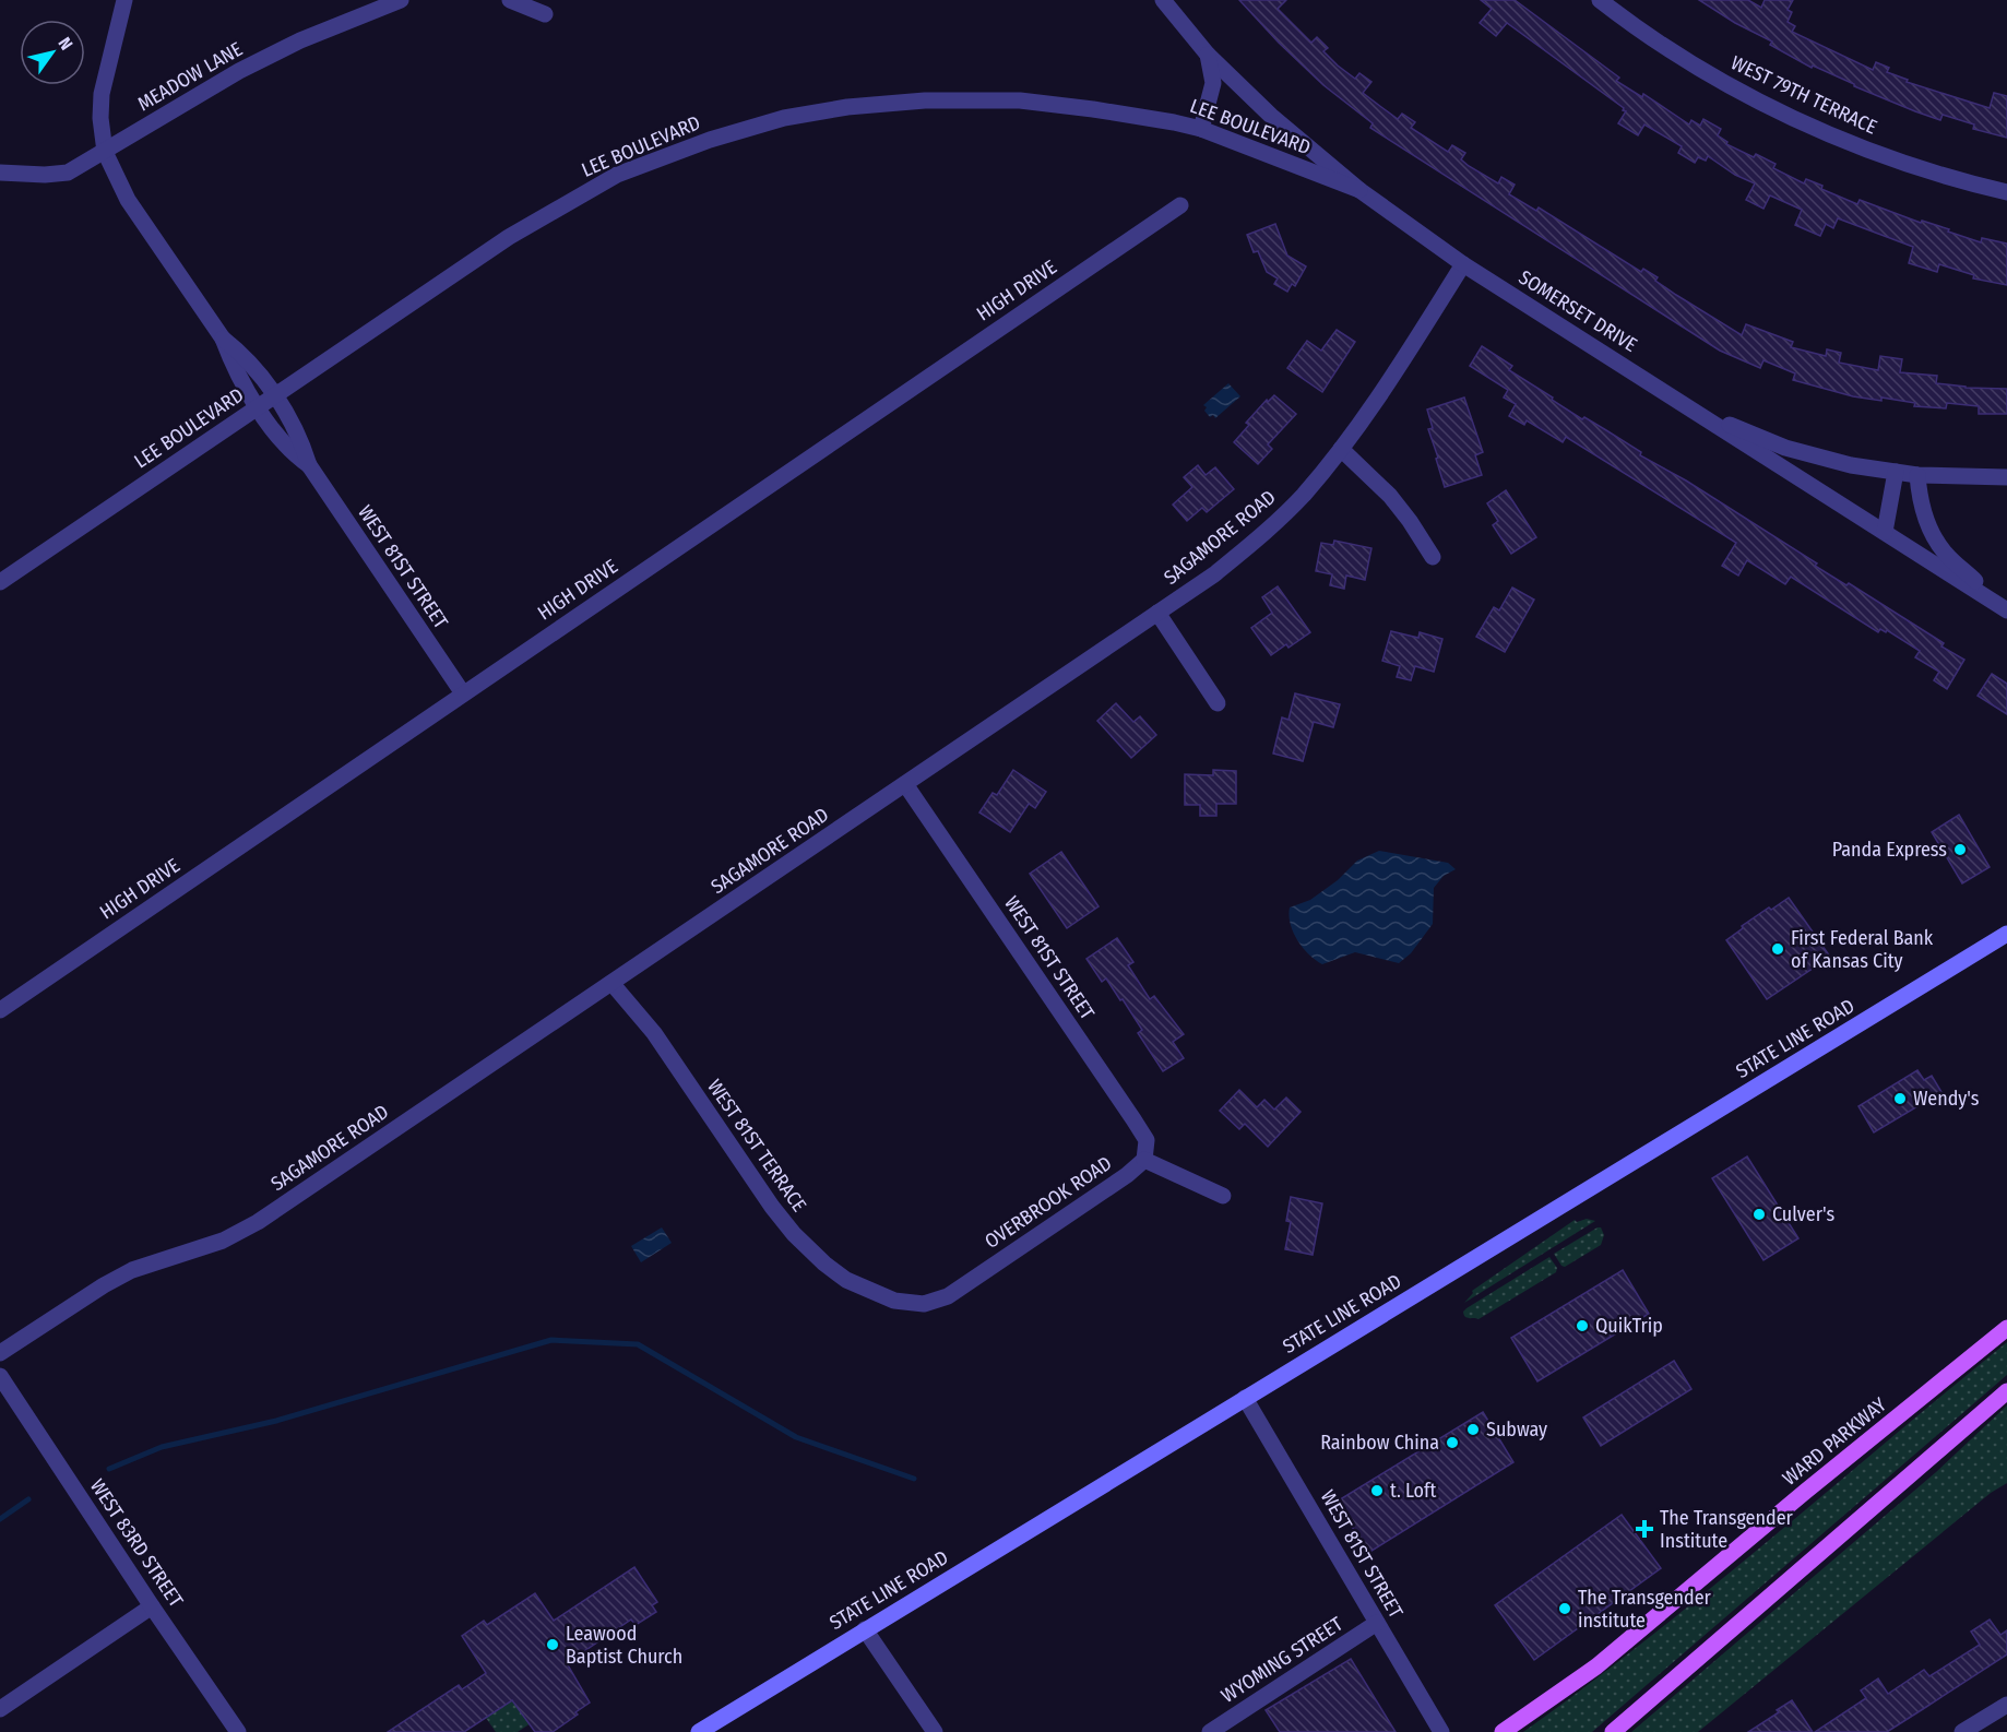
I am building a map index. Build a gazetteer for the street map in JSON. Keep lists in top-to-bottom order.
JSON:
{
  "streets": {
    "main road": ["STATE LINE ROAD", "WARD PARKWAY"],
    "street": [
      "MEADOW LANE",
      "WEST 79TH TERRACE",
      "LEE BOULEVARD",
      "HIGH DRIVE",
      "SOMERSET DRIVE",
      "SAGAMORE ROAD",
      "WEST 81ST STREET",
      "WEST 81ST TERRACE",
      "OVERBROOK ROAD",
      "WEST 83RD STREET",
      "WYOMING STREET"
    ]
  },
  "crossings": [
    ["MEADOW LANE", "WEST 81ST STREET"],
    ["LEE BOULEVARD", "SOMERSET DRIVE"],
    ["LEE BOULEVARD", "WEST 81ST STREET"],
    ["HIGH DRIVE", "WEST 81ST STREET"],
    ["SOMERSET DRIVE", "SAGAMORE ROAD"],
    ["SAGAMORE ROAD", "WEST 81ST STREET"],
    ["SAGAMORE ROAD", "WEST 81ST TERRACE"],
    ["WEST 81ST STREET", "STATE LINE ROAD"],
    ["WEST 81ST STREET", "OVERBROOK ROAD"],
    ["WEST 81ST STREET", "WYOMING STREET"],
    ["WEST 81ST TERRACE", "OVERBROOK ROAD"]
  ],
  "places": {
    "other": [
      "Panda Express",
      "First Federal Bank of Kansas City",
      "Wendy's",
      "Culver's",
      "QuikTrip",
      "Subway",
      "Rainbow China",
      "t. Loft",
      "The Transgender institute",
      "Leawood Baptist Church"
    ],
    "health": ["The Transgender Institute"]
  },
  "north": "top right"
}
